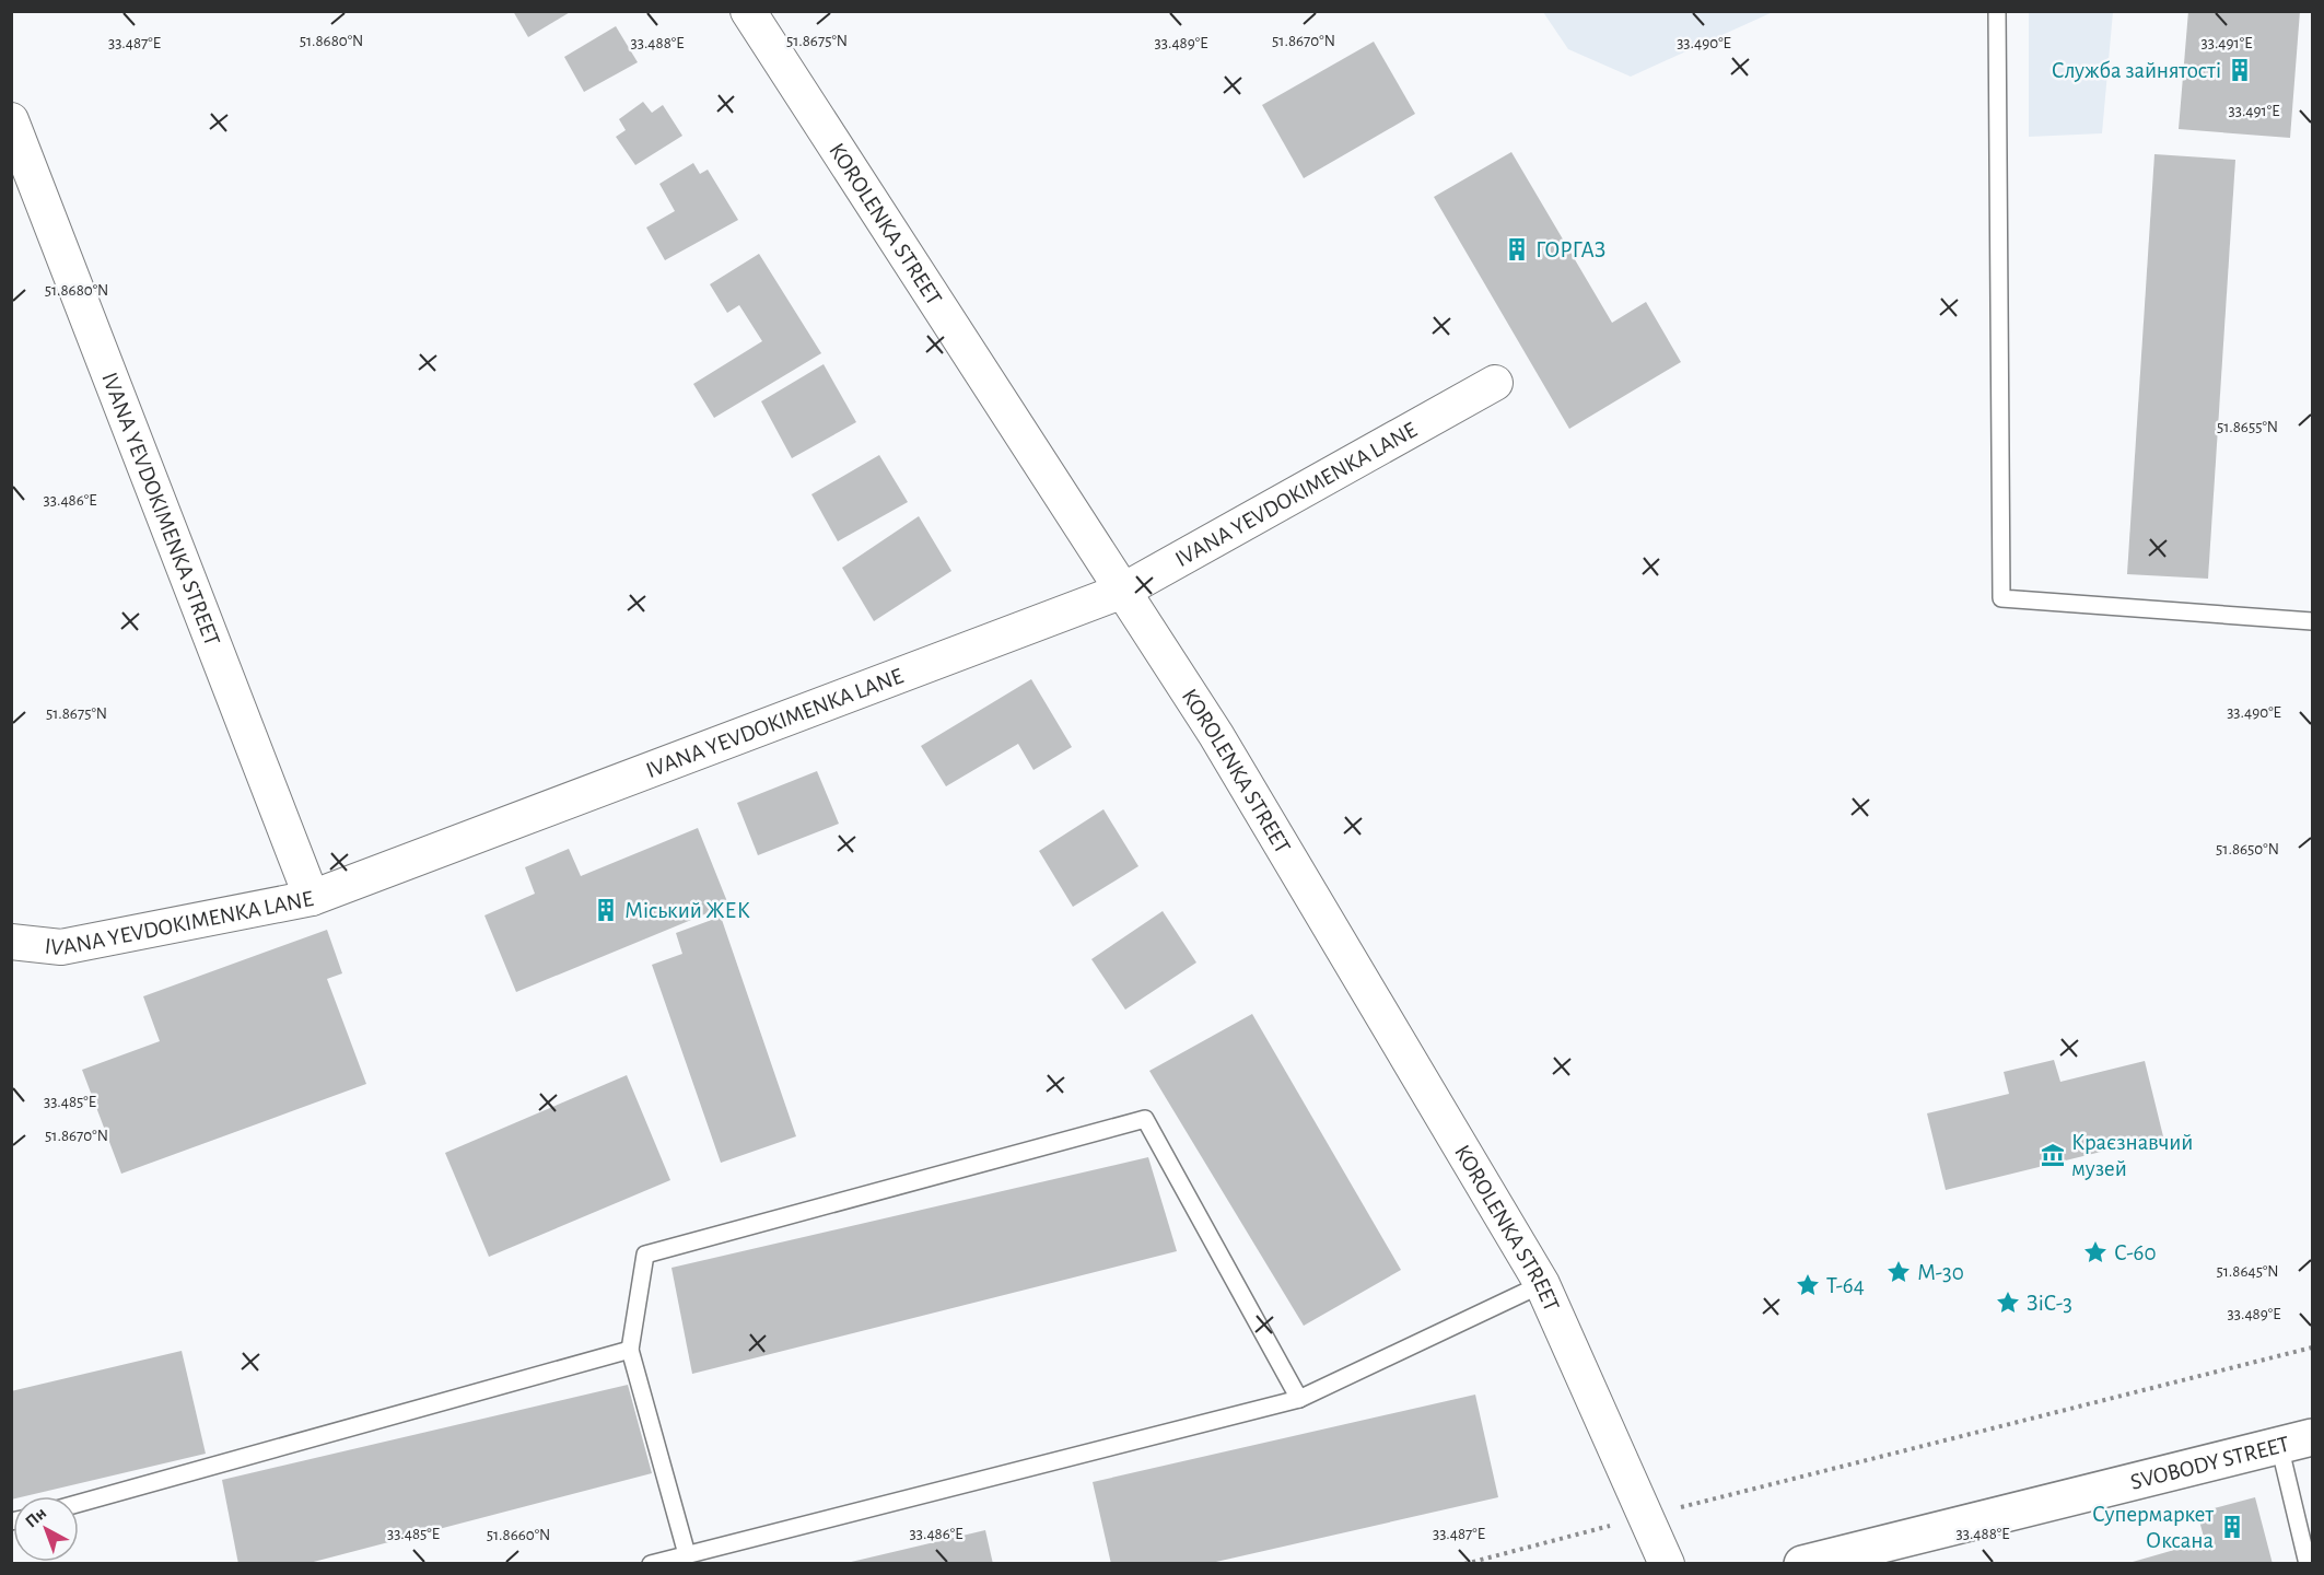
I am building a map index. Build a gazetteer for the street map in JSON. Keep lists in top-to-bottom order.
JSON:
{
  "streets": {
    "main road": ["SVOBODY STREET"],
    "street": ["KOROLENKA STREET", "IVANA YEVDOKIMENKA LANE", "IVANA YEVDOKIMENKA STREET"]
  },
  "crossings": [
    ["KOROLENKA STREET", "IVANA YEVDOKIMENKA LANE"],
    ["IVANA YEVDOKIMENKA LANE", "IVANA YEVDOKIMENKA STREET"]
  ],
  "places": {
    "building": [
      "Служба зайнятості",
      "ГОРГАЗ",
      "Міський ЖЕК",
      "Супермаркет Оксана"
    ],
    "museum": ["Краєзнавчий музей"],
    "place": [
      "С-60",
      "М-30",
      "Т-64",
      "ЗіС-3"
    ]
  },
  "north": "top left",
  "coordinates": [
    "51.8680°N",
    "51.8675°N",
    "51.8670°N",
    "33.487°E",
    "33.488°E",
    "33.489°E",
    "33.490°E",
    "33.491°E",
    "51.8655°N",
    "33.486°E",
    "51.8650°N",
    "33.485°E",
    "51.8645°N",
    "51.8660°N"
  ]
}
